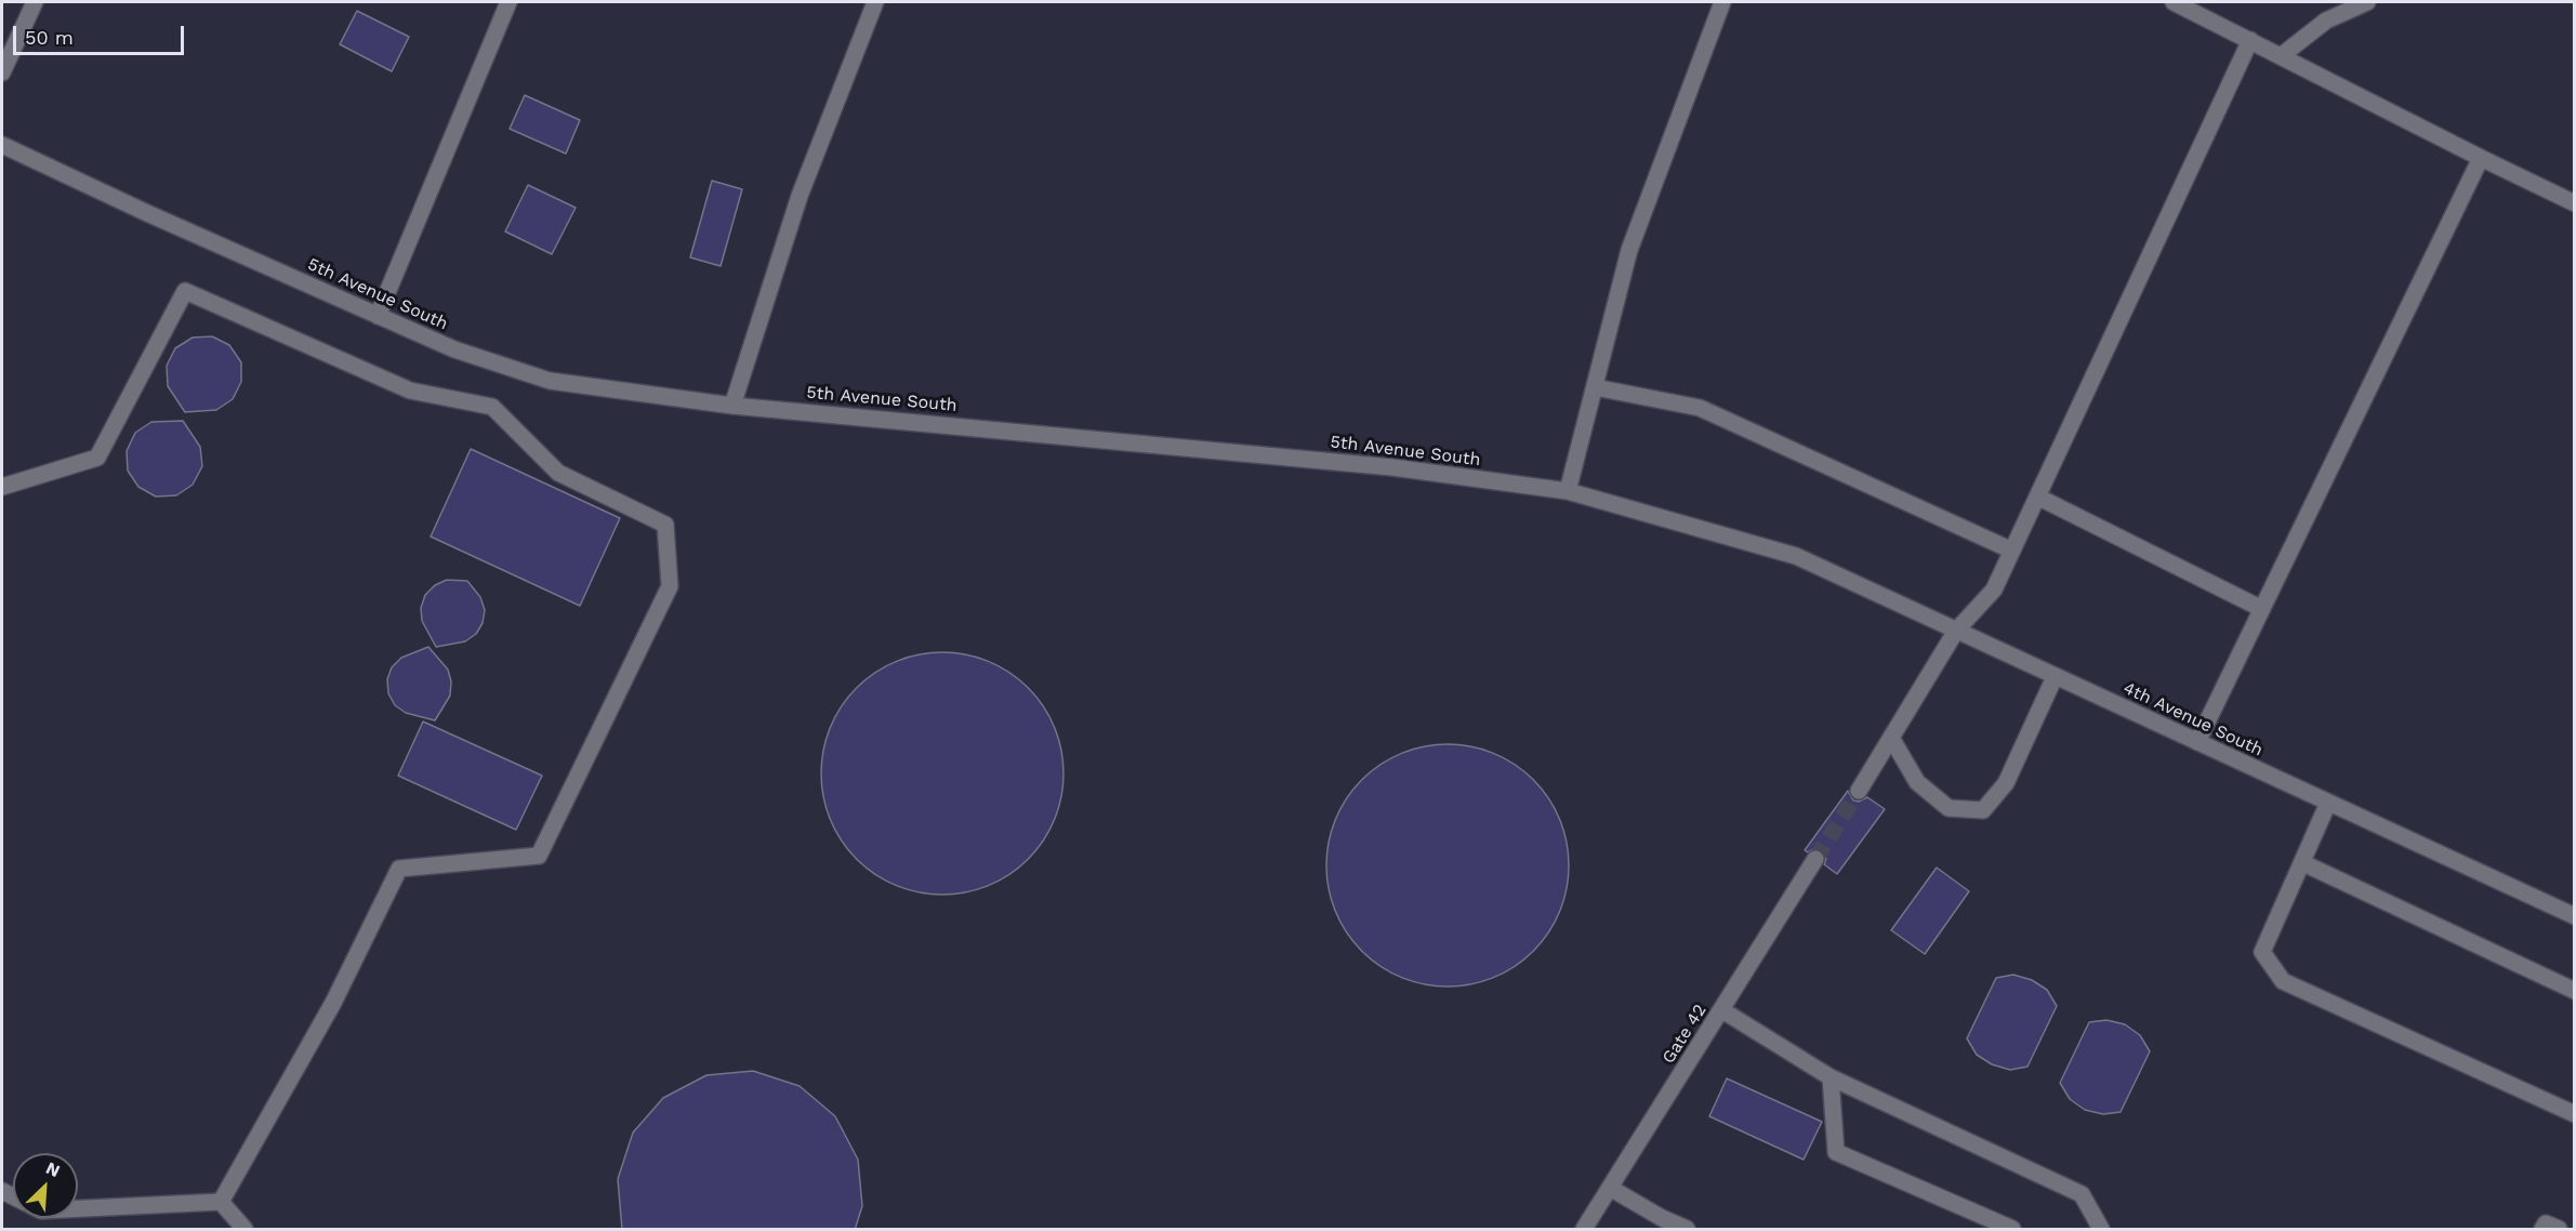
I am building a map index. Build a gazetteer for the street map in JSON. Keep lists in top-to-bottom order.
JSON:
{
  "streets": {
    "street": ["5th Avenue South", "4th Avenue South", "Gate 42"]
  },
  "crossings": [
    ["5th Avenue South", "4th Avenue South"]
  ],
  "scale_bar": "50 m",
  "north": "top right"
}
